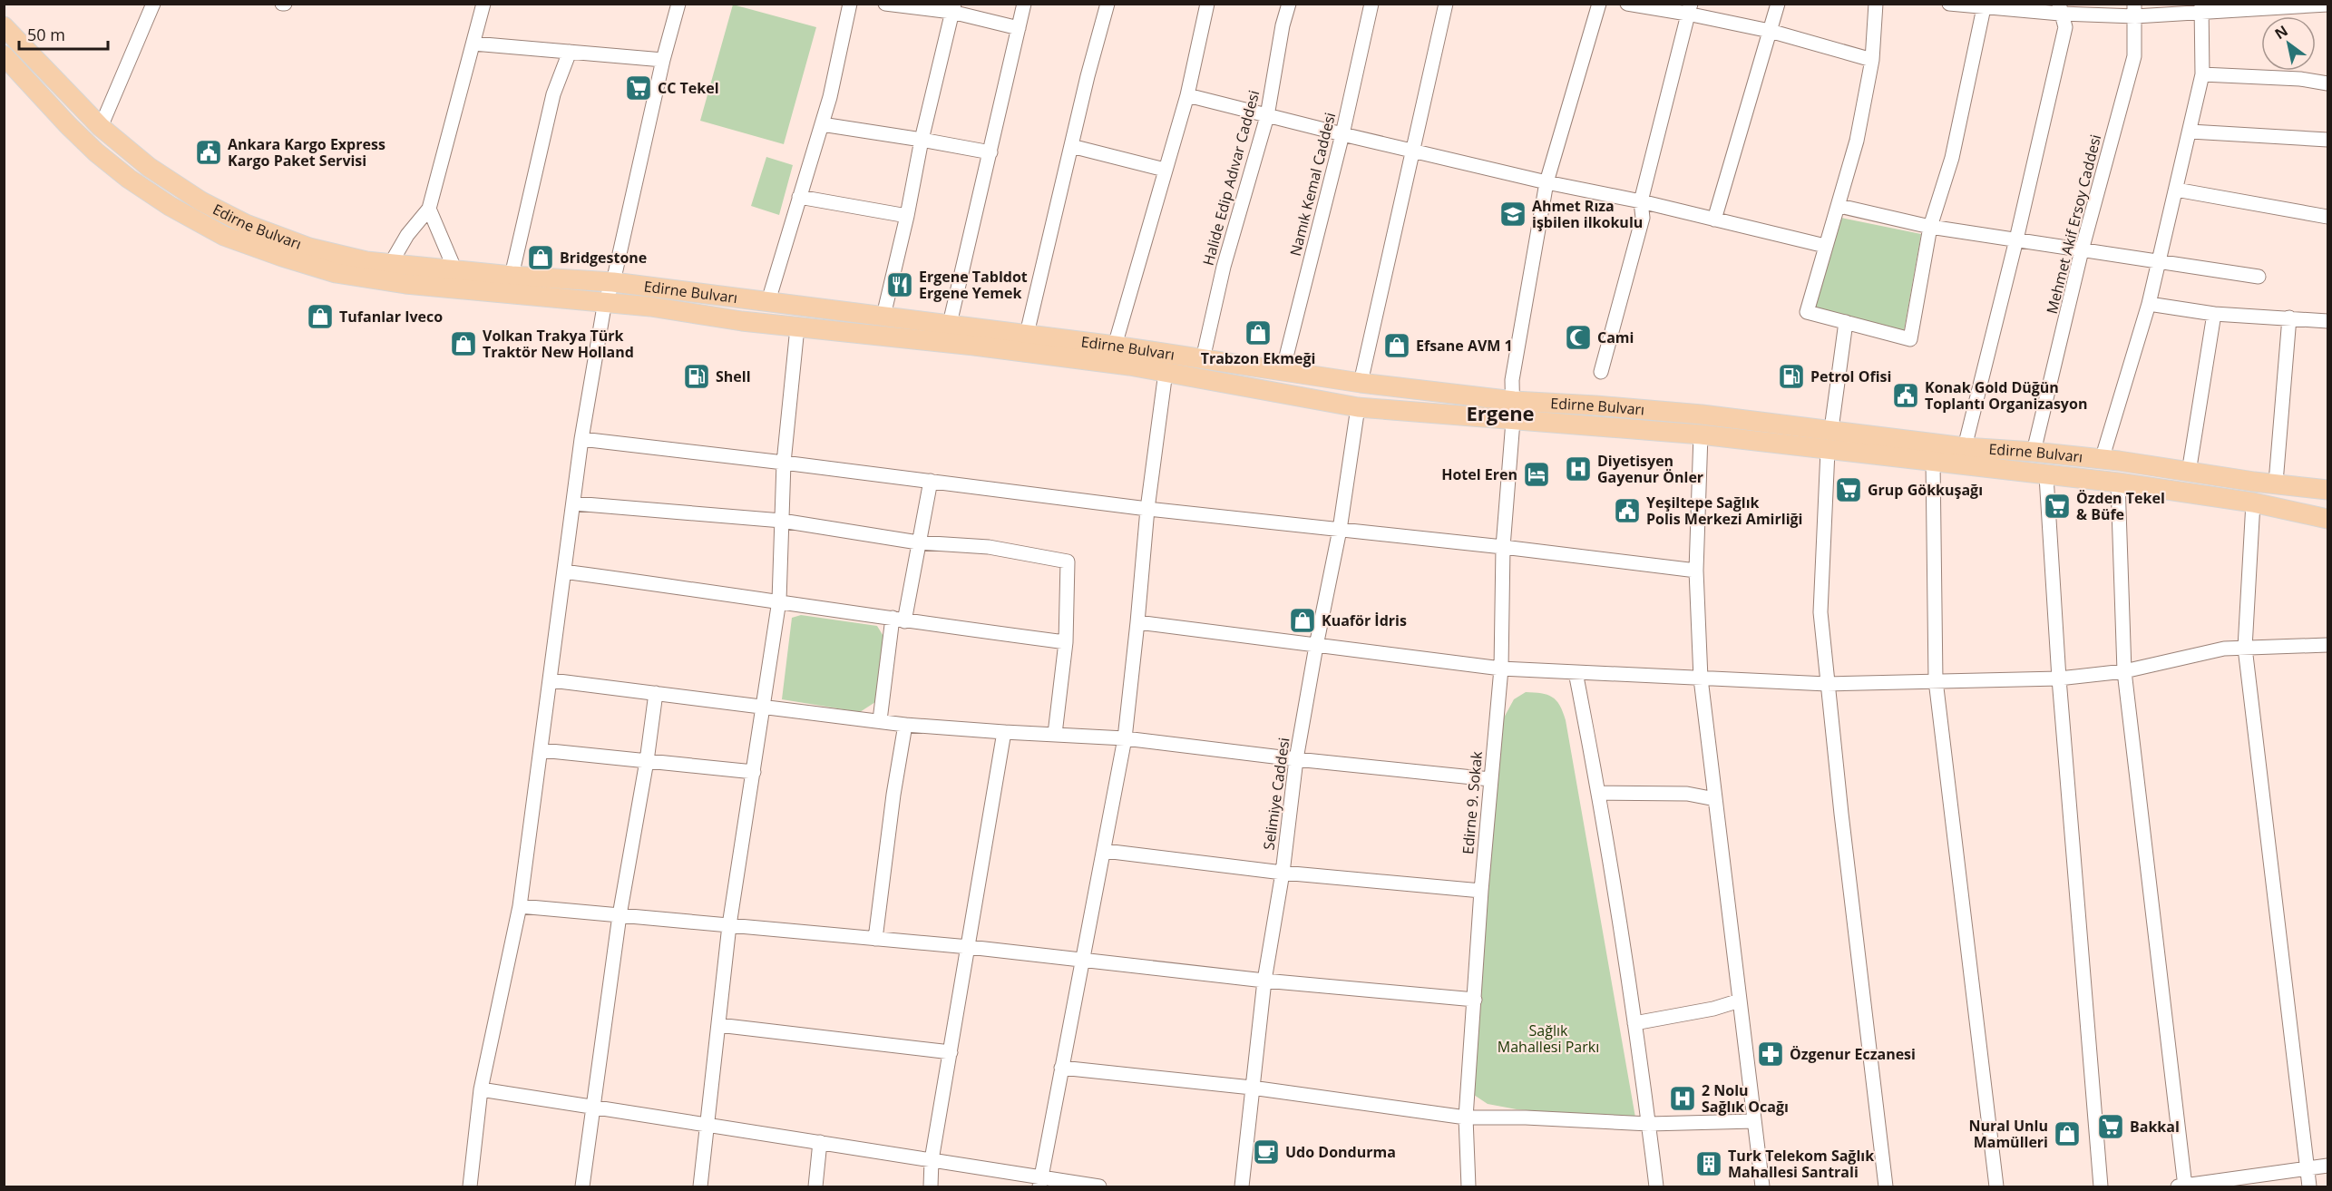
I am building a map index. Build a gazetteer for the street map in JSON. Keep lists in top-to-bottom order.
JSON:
{
  "streets": {
    "highway": ["Edirne Bulvarı"],
    "street": [
      "Halide Edip Adıvar Caddesi",
      "Namık Kemal Caddesi",
      "Mehmet Akif Ersoy Caddesi",
      "Selimiye Caddesi",
      "Edirne 9. Sokak"
    ]
  },
  "crossings": [
    ["Halide Edip Adıvar Caddesi", "Edirne Bulvarı"],
    ["Namık Kemal Caddesi", "Edirne Bulvarı"],
    ["Mehmet Akif Ersoy Caddesi", "Edirne Bulvarı"],
    ["Edirne Bulvarı", "Selimiye Caddesi"],
    ["Edirne Bulvarı", "Edirne 9. Sokak"]
  ],
  "districts": ["Ergene"],
  "parks": ["Sağlık Mahallesi Parkı"],
  "places": {
    "supermarket": [
      "CC Tekel",
      "Grup Gökkuşağı",
      "Özden Tekel & Büfe",
      "Bakkal"
    ],
    "public building": ["Ankara Kargo Express Kargo Paket Servisi", "Konak Gold Düğün Toplantı Organizasyon", "Yeşiltepe Sağlık Polis Merkezi Amirliği"],
    "school or university": ["Ahmet Rıza işbilen ilkokulu"],
    "shop": [
      "Bridgestone",
      "Tufanlar Iveco",
      "Trabzon Ekmeği",
      "Volkan Trakya Türk Traktör New Holland",
      "Efsane AVM 1",
      "Kuaför İdris",
      "Nural Unlu Mamülleri"
    ],
    "restaurant": ["Ergene Tabldot Ergene Yemek"],
    "mosque": ["Cami"],
    "fuel station": ["Shell", "Petrol Ofisi"],
    "hospital": ["Diyetisyen Gayenur Önler", "2 Nolu Sağlık Ocağı"],
    "hotel": ["Hotel Eren"],
    "pharmacy": ["Özgenur Eczanesi"],
    "cafe": ["Udo Dondurma"],
    "building": ["Turk Telekom Sağlık Mahallesi Santrali"]
  },
  "scale_bar": "50 m",
  "north": "top left"
}
